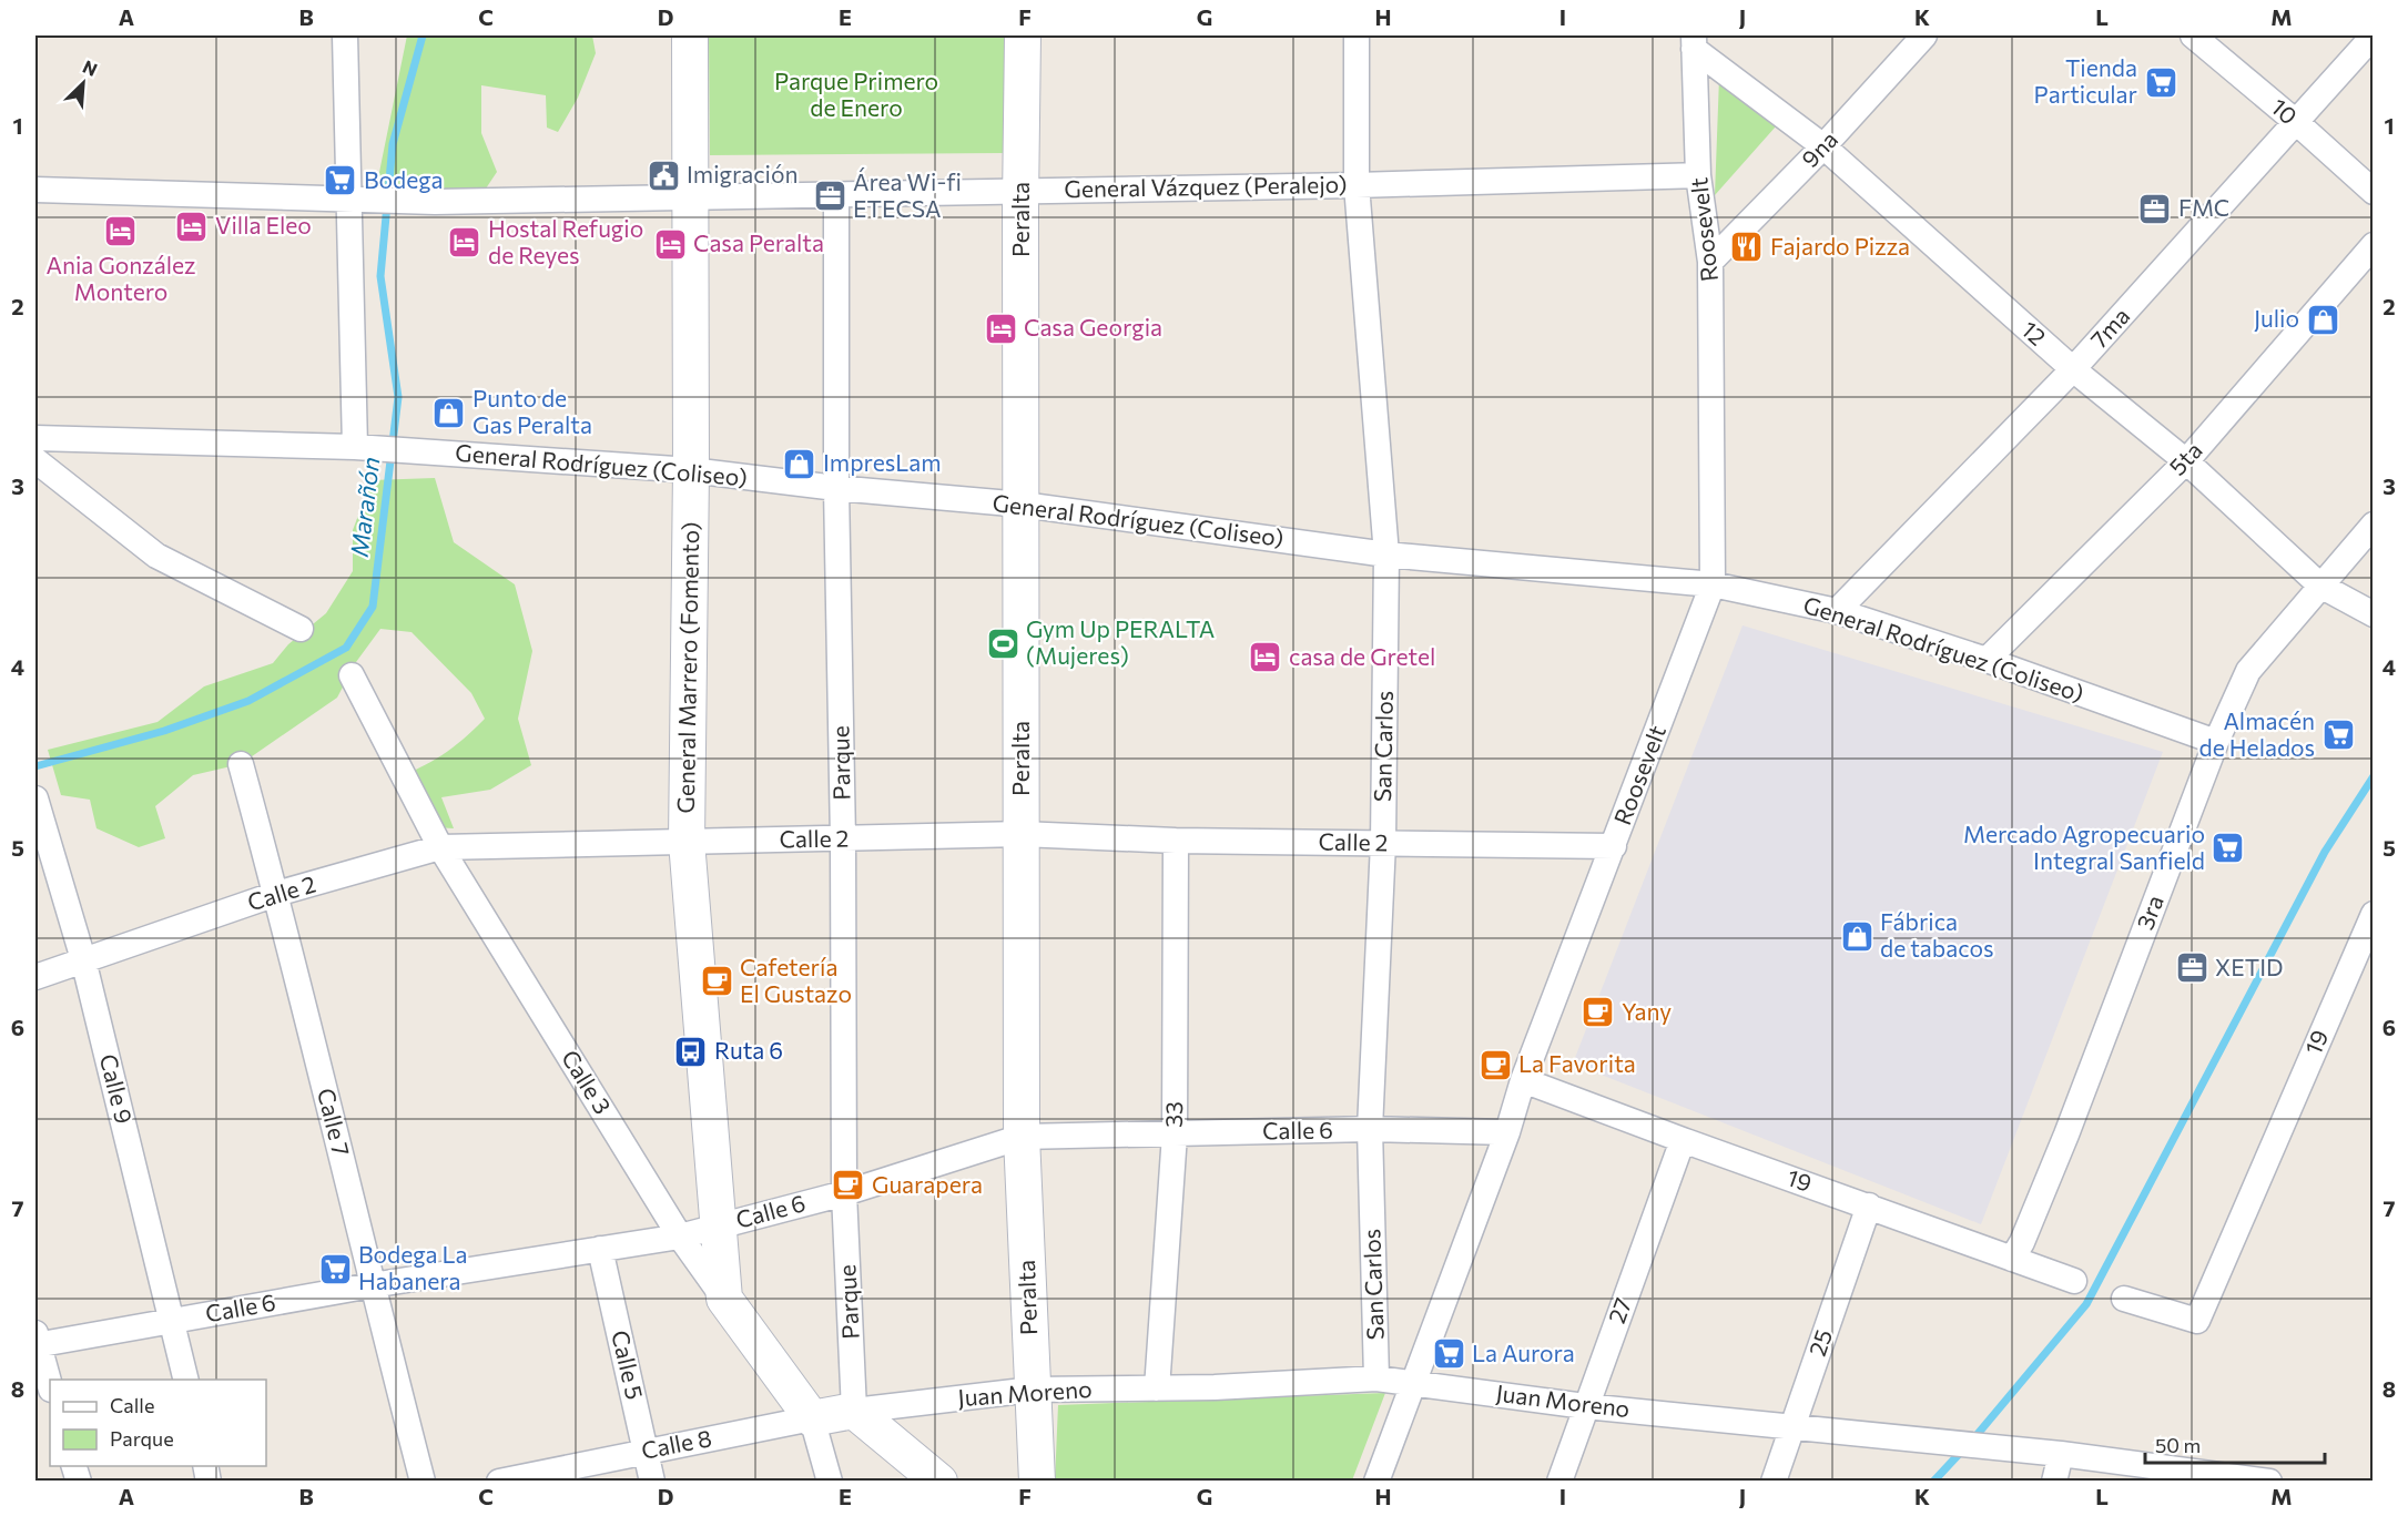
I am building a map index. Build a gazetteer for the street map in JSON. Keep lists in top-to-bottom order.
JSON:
{
  "streets": {
    "street": [
      "10",
      "9na",
      "General Vázquez (Peralejo)",
      "Peralta",
      "Roosevelt",
      "7ma",
      "12",
      "5ta",
      "General Rodríguez (Coliseo)",
      "General Marrero (Fomento)",
      "San Carlos",
      "Parque",
      "Calle 2",
      "3ra",
      "19",
      "Calle 3",
      "Calle 9",
      "33",
      "Calle 7",
      "Calle 6",
      "27",
      "25",
      "Calle 5",
      "Juan Moreno",
      "Calle 8"
    ]
  },
  "crossings": [
    ["10", "7ma"],
    ["9na", "Roosevelt"],
    ["9na", "12"],
    ["General Vázquez (Peralejo)", "Peralta"],
    ["General Vázquez (Peralejo)", "Roosevelt"],
    ["General Vázquez (Peralejo)", "General Marrero (Fomento)"],
    ["General Vázquez (Peralejo)", "San Carlos"],
    ["General Vázquez (Peralejo)", "Parque"],
    ["Peralta", "General Rodríguez (Coliseo)"],
    ["Peralta", "Calle 2"],
    ["Peralta", "Calle 6"],
    ["Peralta", "Juan Moreno"],
    ["Roosevelt", "12"],
    ["Roosevelt", "General Rodríguez (Coliseo)"],
    ["Roosevelt", "Calle 2"],
    ["Roosevelt", "19"],
    ["Roosevelt", "Calle 6"],
    ["Roosevelt", "Juan Moreno"],
    ["7ma", "12"],
    ["7ma", "General Rodríguez (Coliseo)"],
    ["12", "5ta"],
    ["12", "3ra"],
    ["5ta", "General Rodríguez (Coliseo)"],
    ["General Rodríguez (Coliseo)", "General Marrero (Fomento)"],
    ["General Rodríguez (Coliseo)", "San Carlos"],
    ["General Rodríguez (Coliseo)", "Parque"],
    ["General Rodríguez (Coliseo)", "3ra"],
    ["General Marrero (Fomento)", "Calle 2"],
    ["General Marrero (Fomento)", "Calle 3"],
    ["General Marrero (Fomento)", "Calle 6"],
    ["San Carlos", "Calle 2"],
    ["San Carlos", "Calle 6"],
    ["San Carlos", "Juan Moreno"],
    ["Parque", "Calle 2"],
    ["Parque", "Calle 6"],
    ["Parque", "Juan Moreno"],
    ["Parque", "Calle 8"],
    ["Calle 2", "Calle 3"],
    ["Calle 2", "Calle 9"],
    ["Calle 2", "33"],
    ["Calle 2", "Calle 7"],
    ["3ra", "19"],
    ["19", "27"],
    ["19", "25"],
    ["Calle 3", "Calle 6"],
    ["Calle 3", "Calle 8"],
    ["Calle 9", "Calle 6"],
    ["33", "Calle 6"],
    ["33", "Juan Moreno"],
    ["Calle 7", "Calle 6"],
    ["Calle 6", "Calle 5"],
    ["27", "Juan Moreno"],
    ["25", "Juan Moreno"],
    ["Calle 5", "Calle 8"],
    ["Juan Moreno", "Calle 8"]
  ],
  "water": ["Marañón"],
  "parks": ["Parque Primero de Enero"],
  "places": {
    "supermarket": [
      "Tienda Particular",
      "Bodega",
      "Almacén de Helados",
      "Mercado Agropecuario Integral Sanfield",
      "Bodega La Habanera",
      "La Aurora"
    ],
    "public building": ["Imigración"],
    "office": ["Área Wi-fi ETECSA", "FMC", "XETID"],
    "hotel": [
      "Villa Eleo",
      "Ania González Montero",
      "Hostal Refugio de Reyes",
      "Casa Peralta",
      "Casa Georgia",
      "casa de Gretel"
    ],
    "restaurant": ["Fajardo Pizza"],
    "shop": [
      "Julio",
      "Punto de Gas Peralta",
      "ImpresLam",
      "Fábrica de tabacos"
    ],
    "sports": ["Gym Up PERALTA (Mujeres)"],
    "cafe": [
      "Cafetería El Gustazo",
      "Yany",
      "La Favorita",
      "Guarapera"
    ],
    "bus stop": ["Ruta 6"]
  },
  "legend": ["Calle", "Parque"],
  "scale_bar": "50 m",
  "north": "top right",
  "grid": {
    "columns": [
      "A",
      "B",
      "C",
      "D",
      "E",
      "F",
      "G",
      "H",
      "I",
      "J",
      "K",
      "L",
      "M"
    ],
    "rows": [
      "1",
      "2",
      "3",
      "4",
      "5",
      "6",
      "7",
      "8"
    ]
  }
}
